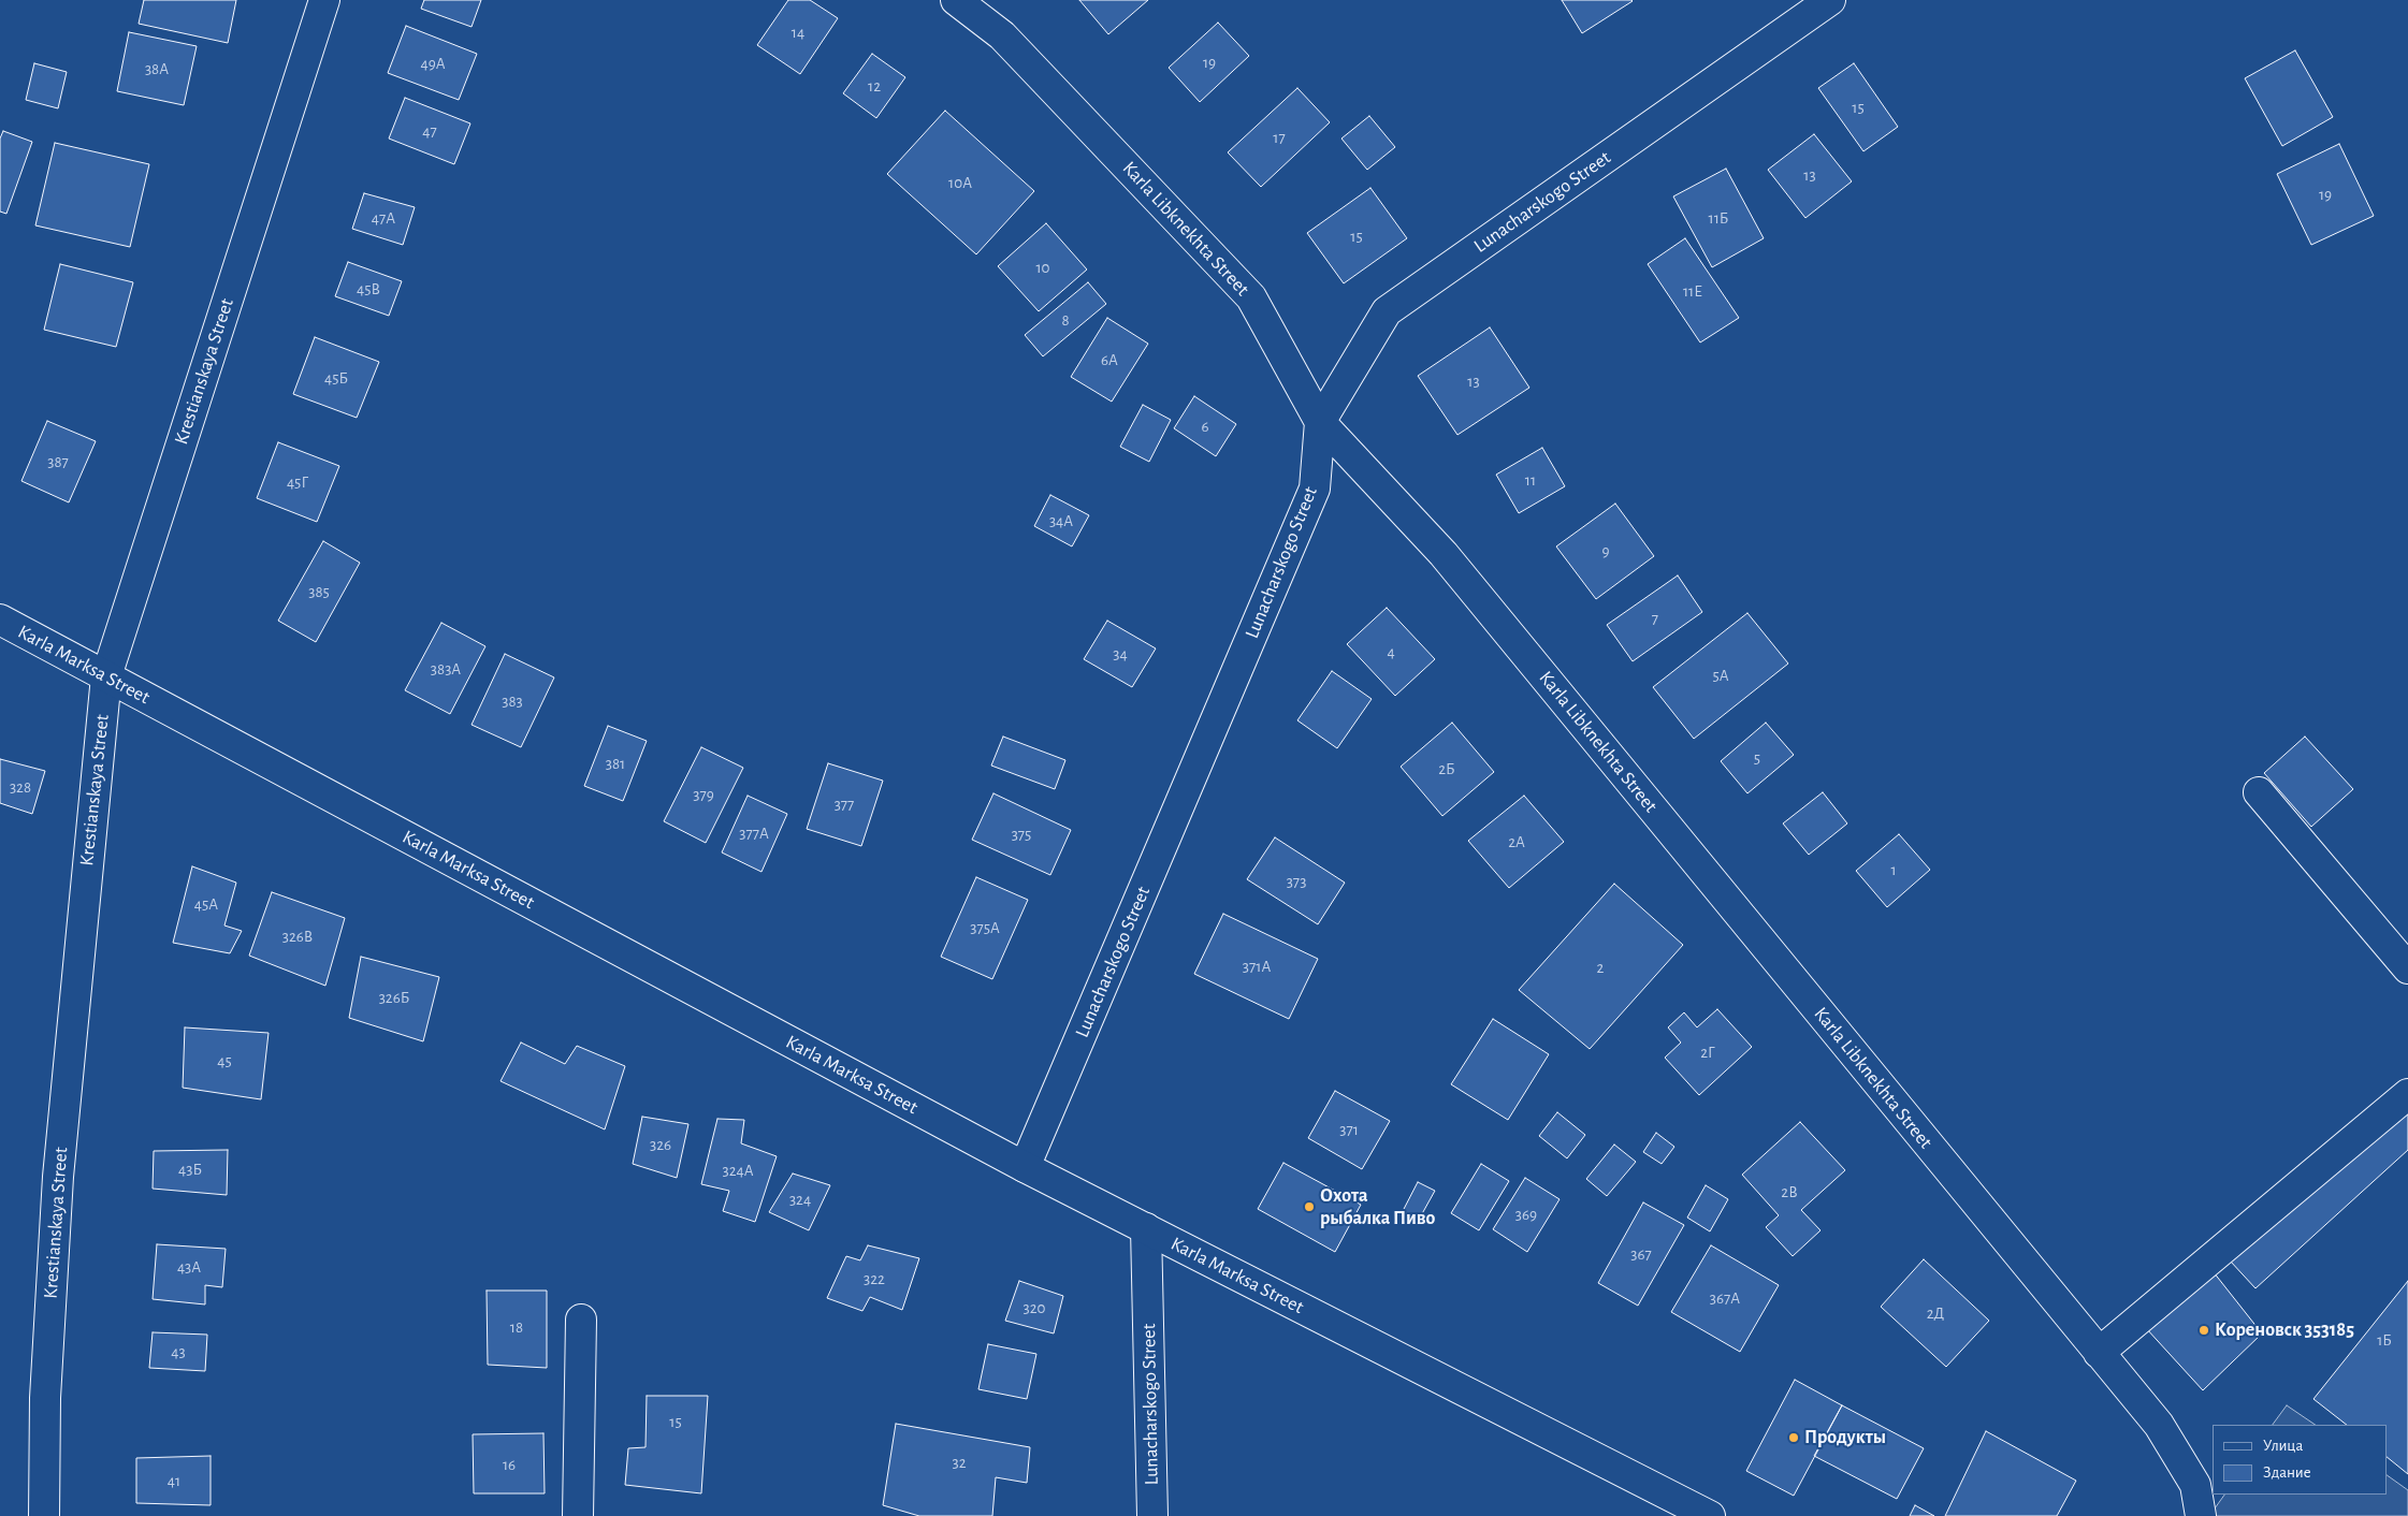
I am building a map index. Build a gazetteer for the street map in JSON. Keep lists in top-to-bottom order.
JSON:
{
  "streets": {
    "street": [
      "Lunacharskogo Street",
      "Karla Libknekhta Street",
      "Krestianskaya Street",
      "Karla Marksa Street"
    ]
  },
  "crossings": [
    ["Lunacharskogo Street", "Karla Libknekhta Street"],
    ["Lunacharskogo Street", "Karla Marksa Street"],
    ["Krestianskaya Street", "Karla Marksa Street"]
  ],
  "places": ["Охота рыбалка Пиво", "Кореновск 353185", "Продукты"],
  "house_numbers": [
    "14",
    "19",
    "49А",
    "38А",
    "12",
    "15",
    "47",
    "17",
    "13",
    "10А",
    "19",
    "47А",
    "11Б",
    "15",
    "10",
    "45В",
    "11Е",
    "8",
    "6А",
    "45Б",
    "13",
    "6",
    "387",
    "11",
    "45Г",
    "34А",
    "9",
    "385",
    "7",
    "4",
    "34",
    "383А",
    "5А",
    "383",
    "5",
    "381",
    "2Б",
    "328",
    "379",
    "377",
    "377А",
    "375",
    "2А",
    "1",
    "373",
    "45А",
    "375А",
    "326В",
    "371А",
    "2",
    "326Б",
    "2Г",
    "45",
    "371",
    "326",
    "43Б",
    "324А",
    "2В",
    "324",
    "369",
    "367",
    "43А",
    "322",
    "367А",
    "320",
    "2Д",
    "18",
    "1Б",
    "43",
    "15",
    "32",
    "16",
    "41"
  ],
  "legend": ["Улица", "Здание"]
}
